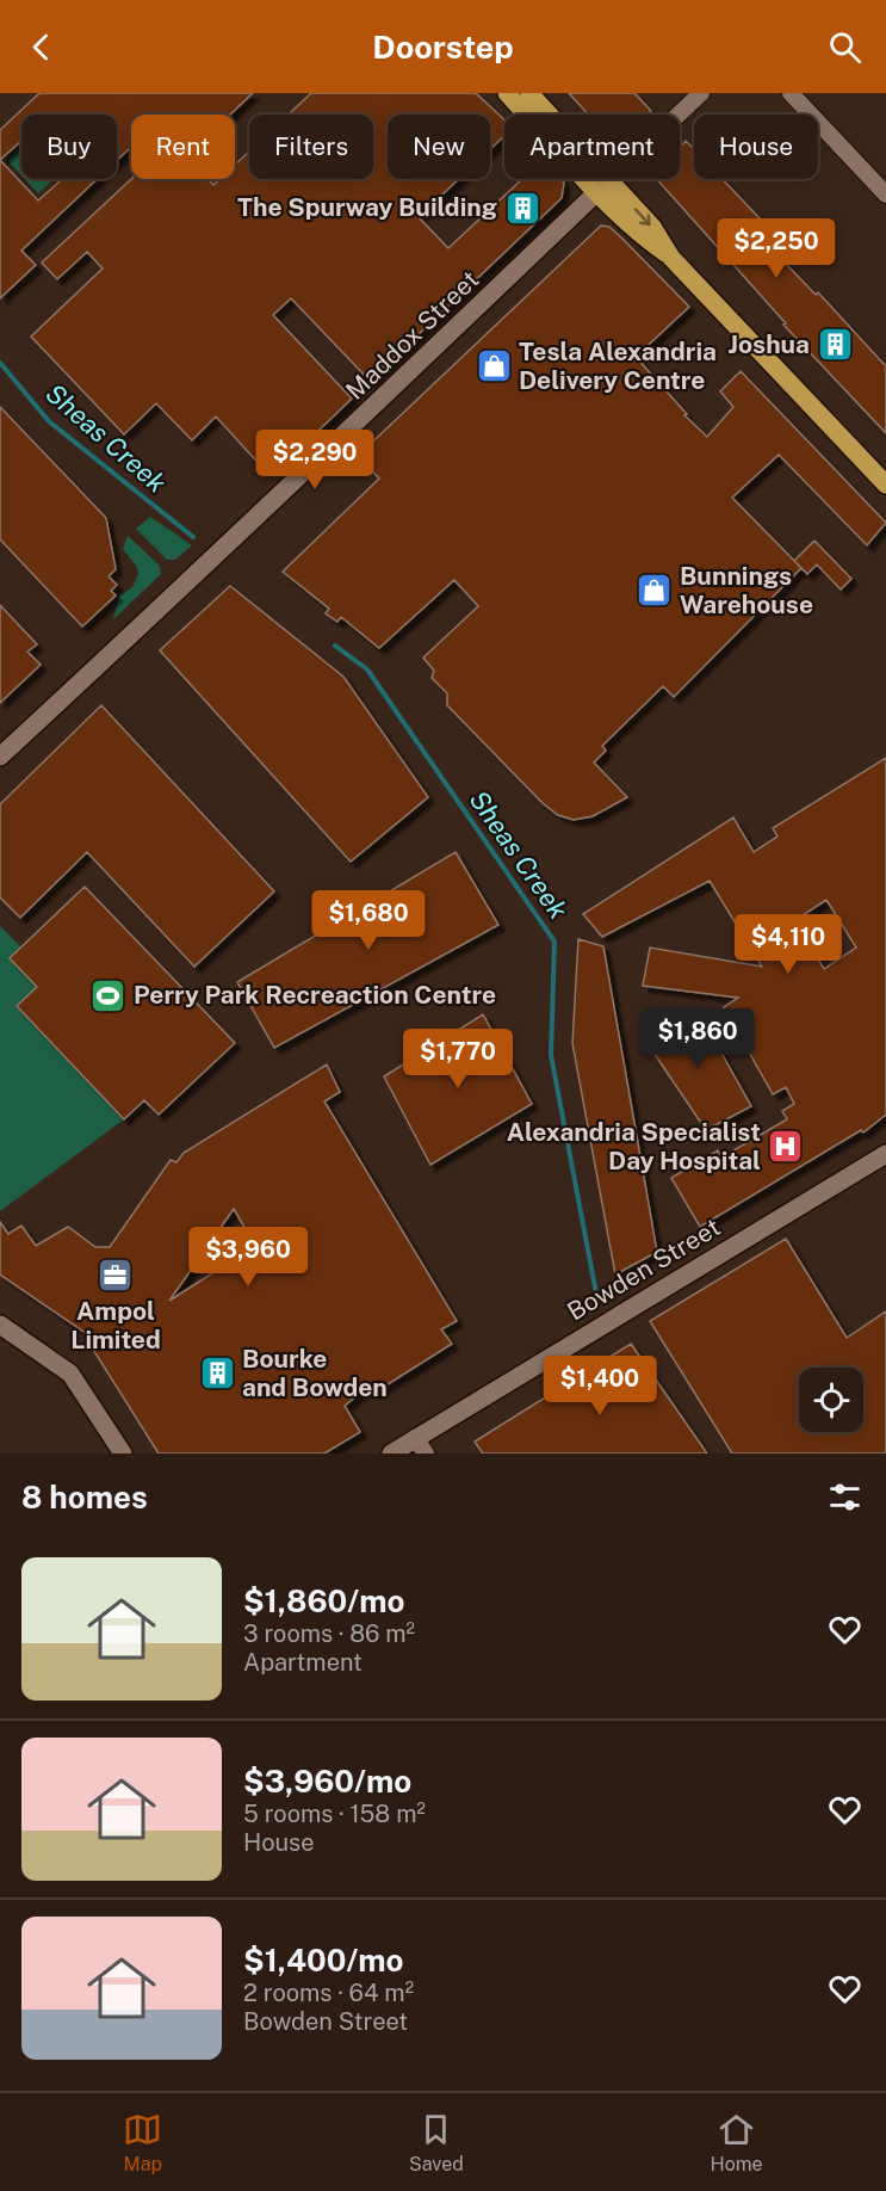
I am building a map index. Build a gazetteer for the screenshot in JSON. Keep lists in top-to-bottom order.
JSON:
{
  "streets": {
    "street": ["Maddox Street", "Bowden Street"]
  },
  "water": ["Sheas Creek"],
  "places": {
    "building": ["The Spurway Building", "Joshua", "Bourke and Bowden"],
    "shop": ["Tesla Alexandria Delivery Centre", "Bunnings Warehouse"],
    "sports": ["Perry Park Recreaction Centre"],
    "hospital": ["Alexandria Specialist Day Hospital"],
    "office": ["Ampol Limited"]
  },
  "page": {
    "header": "Doorstep",
    "chip": [
      "Buy",
      "Rent",
      "Filters",
      "New",
      "Apartment",
      "House"
    ],
    "price": [
      "$2,250",
      "$2,290",
      "$1,680",
      "$4,110",
      "$1,860",
      "$1,770",
      "$3,960",
      "$1,400"
    ],
    "heading": "8 homes",
    "list": [
      {
        "name": "$1,860/mo",
        "note": "3 rooms · 86 m² · Apartment"
      },
      {
        "name": "$3,960/mo",
        "note": "5 rooms · 158 m² · House"
      },
      {
        "name": "$1,400/mo",
        "note": "2 rooms · 64 m² · Bowden Street"
      }
    ],
    "tabs": ["Map", "Saved", "Home"]
  }
}
